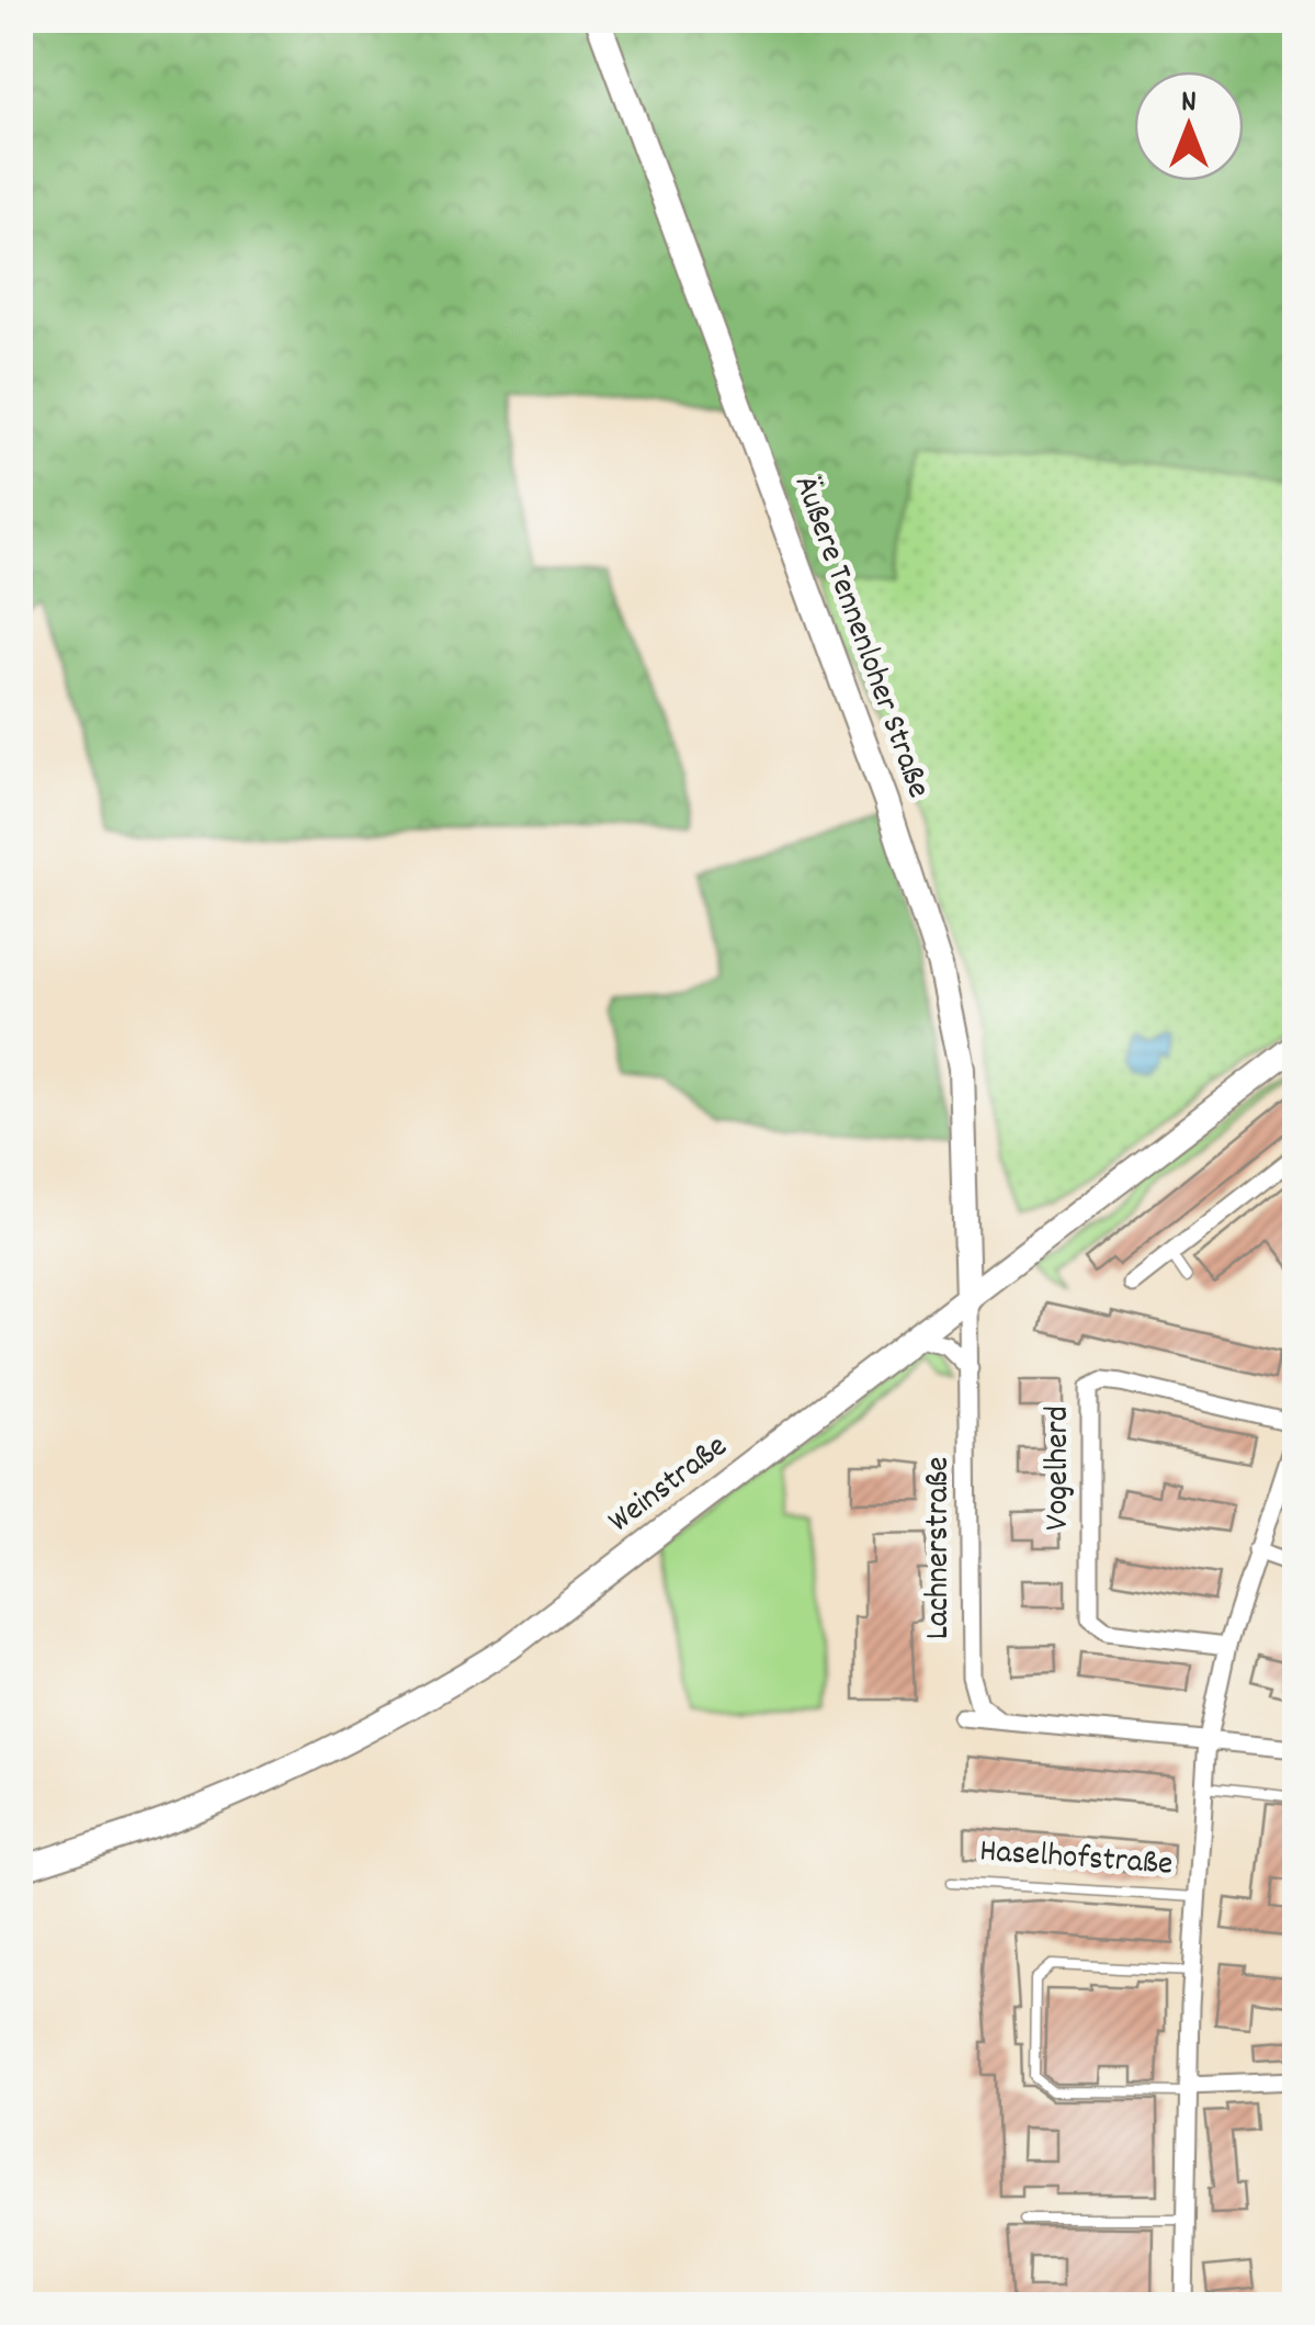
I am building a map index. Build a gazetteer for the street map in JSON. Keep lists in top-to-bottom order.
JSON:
{
  "streets": {
    "main road": ["Äußere Tennenloher Straße", "Weinstraße"],
    "street": ["Vogelherd", "Lachnerstraße", "Haselhofstraße"]
  },
  "crossings": [
    ["Äußere Tennenloher Straße", "Weinstraße"],
    ["Äußere Tennenloher Straße", "Lachnerstraße"],
    ["Weinstraße", "Lachnerstraße"]
  ],
  "north": "top"
}
